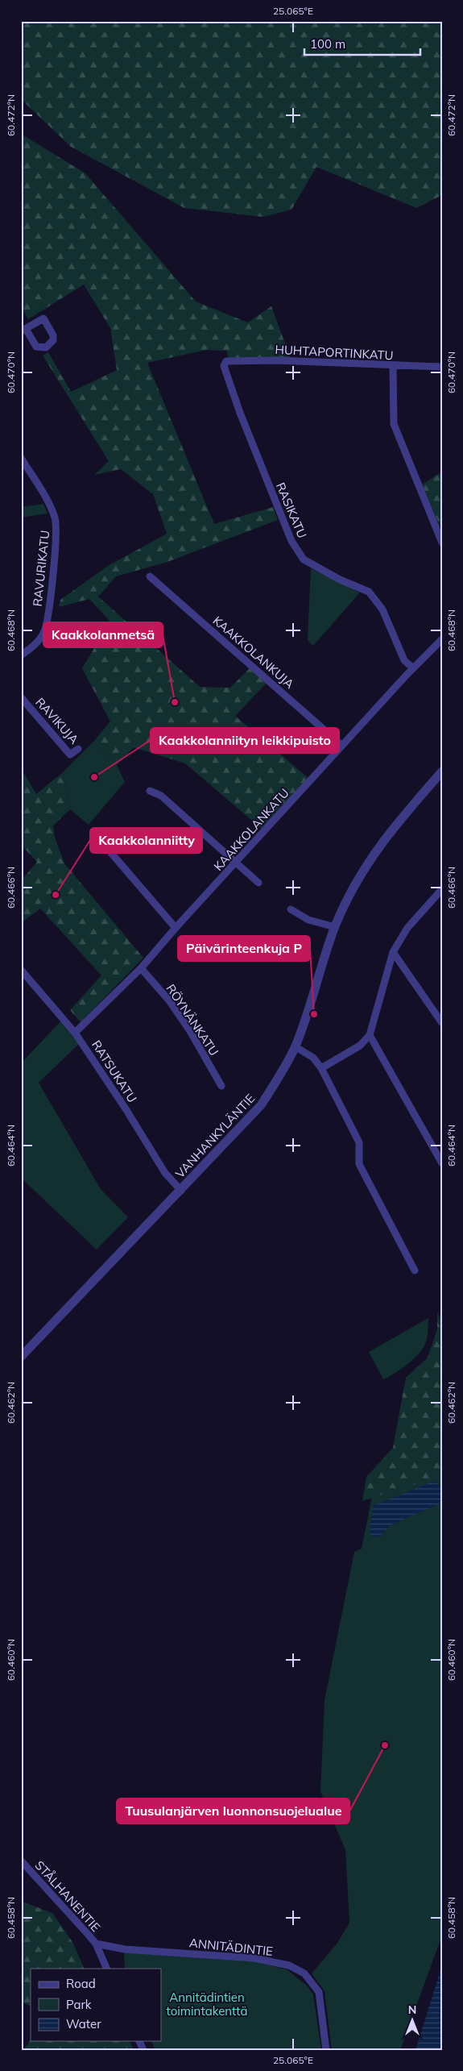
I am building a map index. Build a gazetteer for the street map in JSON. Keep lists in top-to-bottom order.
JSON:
{
  "streets": {
    "street": [
      "HUHTAPORTINKATU",
      "RASIKATU",
      "RAVURIKATU",
      "KAAKKOLANKUJA",
      "RAVIKUJA",
      "KAAKKOLANKATU",
      "RÖYNÄNKATU",
      "RATSUKATU",
      "VANHANKYLÄNTIE",
      "STÅLHANENTIE",
      "ANNITÄDINTIE"
    ]
  },
  "crossings": [
    ["HUHTAPORTINKATU", "RASIKATU"],
    ["RASIKATU", "KAAKKOLANKATU"],
    ["KAAKKOLANKUJA", "KAAKKOLANKATU"],
    ["KAAKKOLANKATU", "RÖYNÄNKATU"],
    ["KAAKKOLANKATU", "RATSUKATU"],
    ["RATSUKATU", "VANHANKYLÄNTIE"],
    ["STÅLHANENTIE", "ANNITÄDINTIE"]
  ],
  "parks": ["Annitädintien toimintakenttä"],
  "places": [
    "Kaakkolanmetsä",
    "Kaakkolanniityn leikkipuisto",
    "Kaakkolanniitty",
    "Päivärinteenkuja P",
    "Tuusulanjärven luonnonsuojelualue"
  ],
  "legend": ["Road", "Park", "Water"],
  "scale_bar": "100 m",
  "north": "top",
  "coordinates": [
    "25.065°E",
    "60.472°N",
    "60.470°N",
    "60.468°N",
    "60.466°N",
    "60.464°N",
    "60.462°N",
    "60.460°N",
    "60.458°N"
  ]
}
